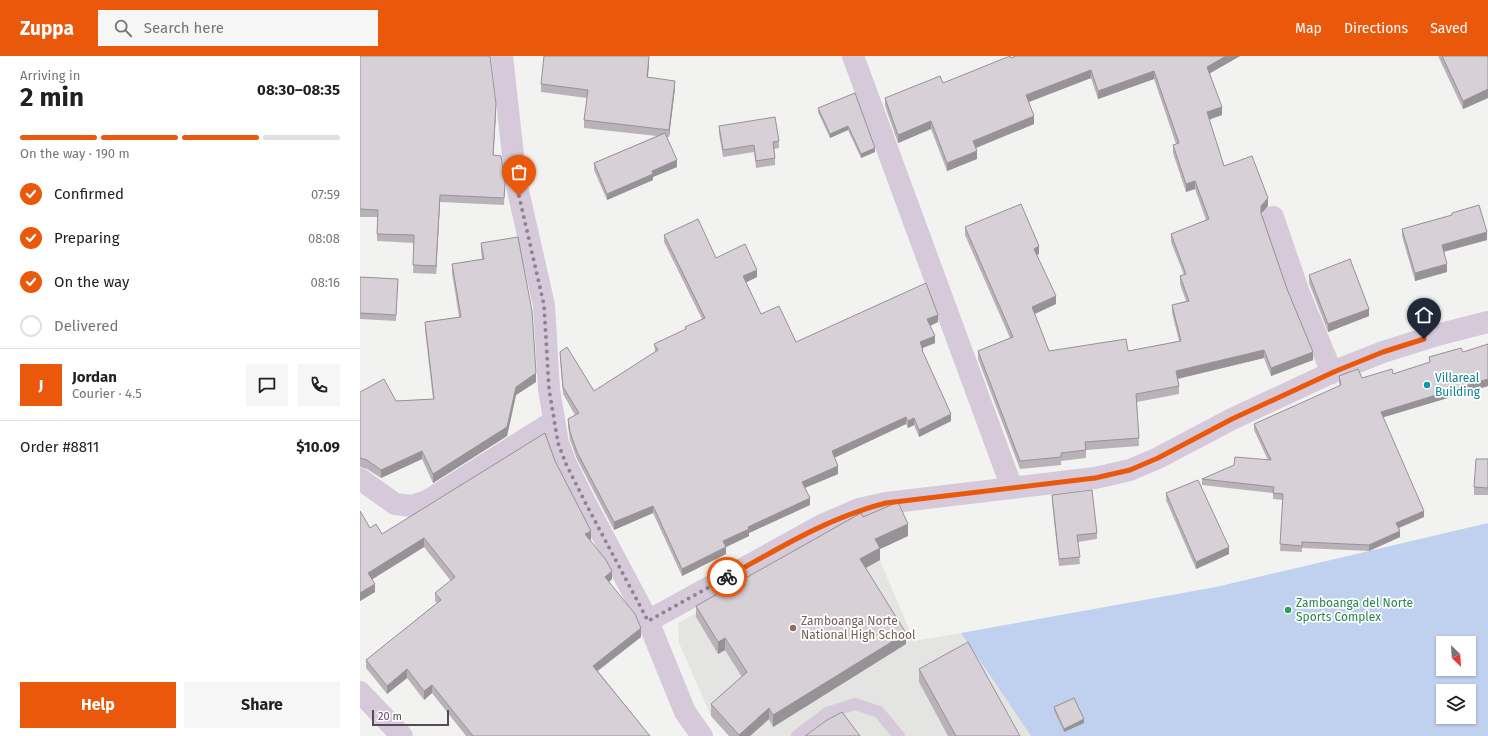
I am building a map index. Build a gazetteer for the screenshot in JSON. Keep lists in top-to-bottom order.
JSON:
{
  "places": ["Villareal Building", "Zamboanga del Norte Sports Complex", "Zamboanga Norte National High School"],
  "scale_bar": "20 m",
  "north": "bottom right",
  "page": {
    "header": "Zuppa",
    "search": "Search here",
    "nav": ["Map", "Directions", "Saved"],
    "heading": ["2 min", "Arriving in", "08:30–08:35"],
    "panel": [
      "Jordan",
      "Courier · 4.5",
      "Order #8811",
      "$10.09"
    ],
    "bar": "On the way · 190 m",
    "list": [
      ["Confirmed", "07:59"],
      ["Preparing", "08:08"],
      ["On the way", "08:16"],
      "Delivered"
    ],
    "round": "J",
    "buttons": ["Help", "Share"],
    "scale": "20 m"
  }
}
